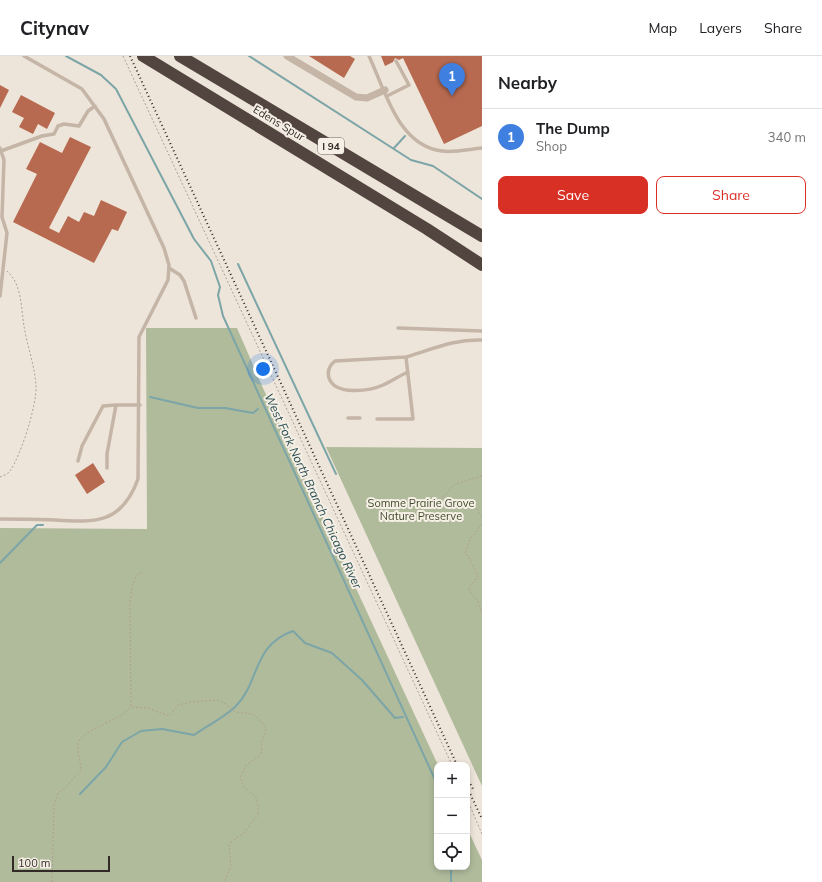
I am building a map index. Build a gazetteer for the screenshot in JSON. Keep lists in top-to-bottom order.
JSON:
{
  "streets": {
    "highway": ["Edens Spur", "I 94"]
  },
  "water": ["West Fork North Branch Chicago River"],
  "parks": ["Somme Prairie Grove Nature Preserve"],
  "scale_bar": "100 m",
  "page": {
    "header": "Citynav",
    "nav": ["Map", "Layers", "Share"],
    "heading": "Nearby",
    "pins": "1",
    "list": [
      {
        "mark": "1",
        "name": "The Dump",
        "note": "Shop",
        "value": "340 m"
      }
    ],
    "buttons": ["Save", "Share"],
    "map_buttons": ["+", "−"],
    "scale": "100 m"
  }
}
